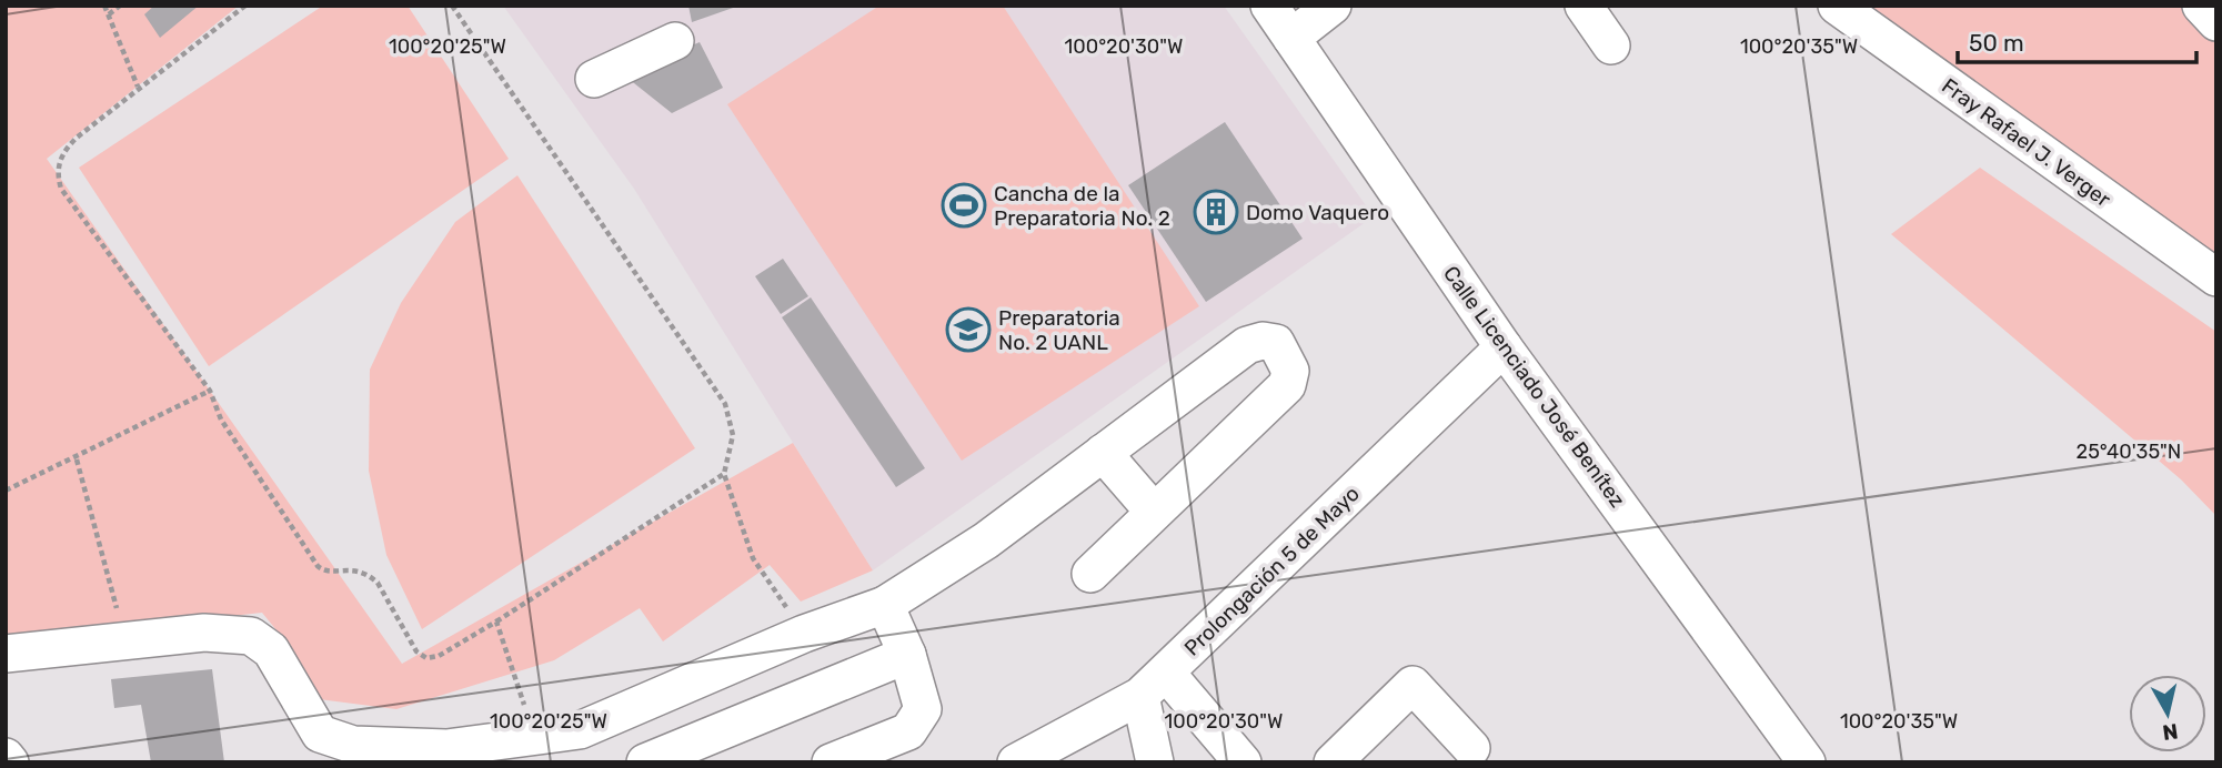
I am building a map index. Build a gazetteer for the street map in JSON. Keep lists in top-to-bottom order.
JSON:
{
  "streets": {
    "street": ["Fray Rafael J. Verger", "Calle Licenciado José Benítez", "Prolongación 5 de Mayo"]
  },
  "crossings": [
    ["Calle Licenciado José Benítez", "Prolongación 5 de Mayo"]
  ],
  "places": {
    "sports": ["Cancha de la Preparatoria No. 2"],
    "building": ["Domo Vaquero"],
    "school or university": ["Preparatoria No. 2 UANL"]
  },
  "scale_bar": "50 m",
  "north": "bottom",
  "coordinates": [
    "100°20'25\"W",
    "100°20'30\"W",
    "100°20'35\"W",
    "25°40'35\"N"
  ]
}
